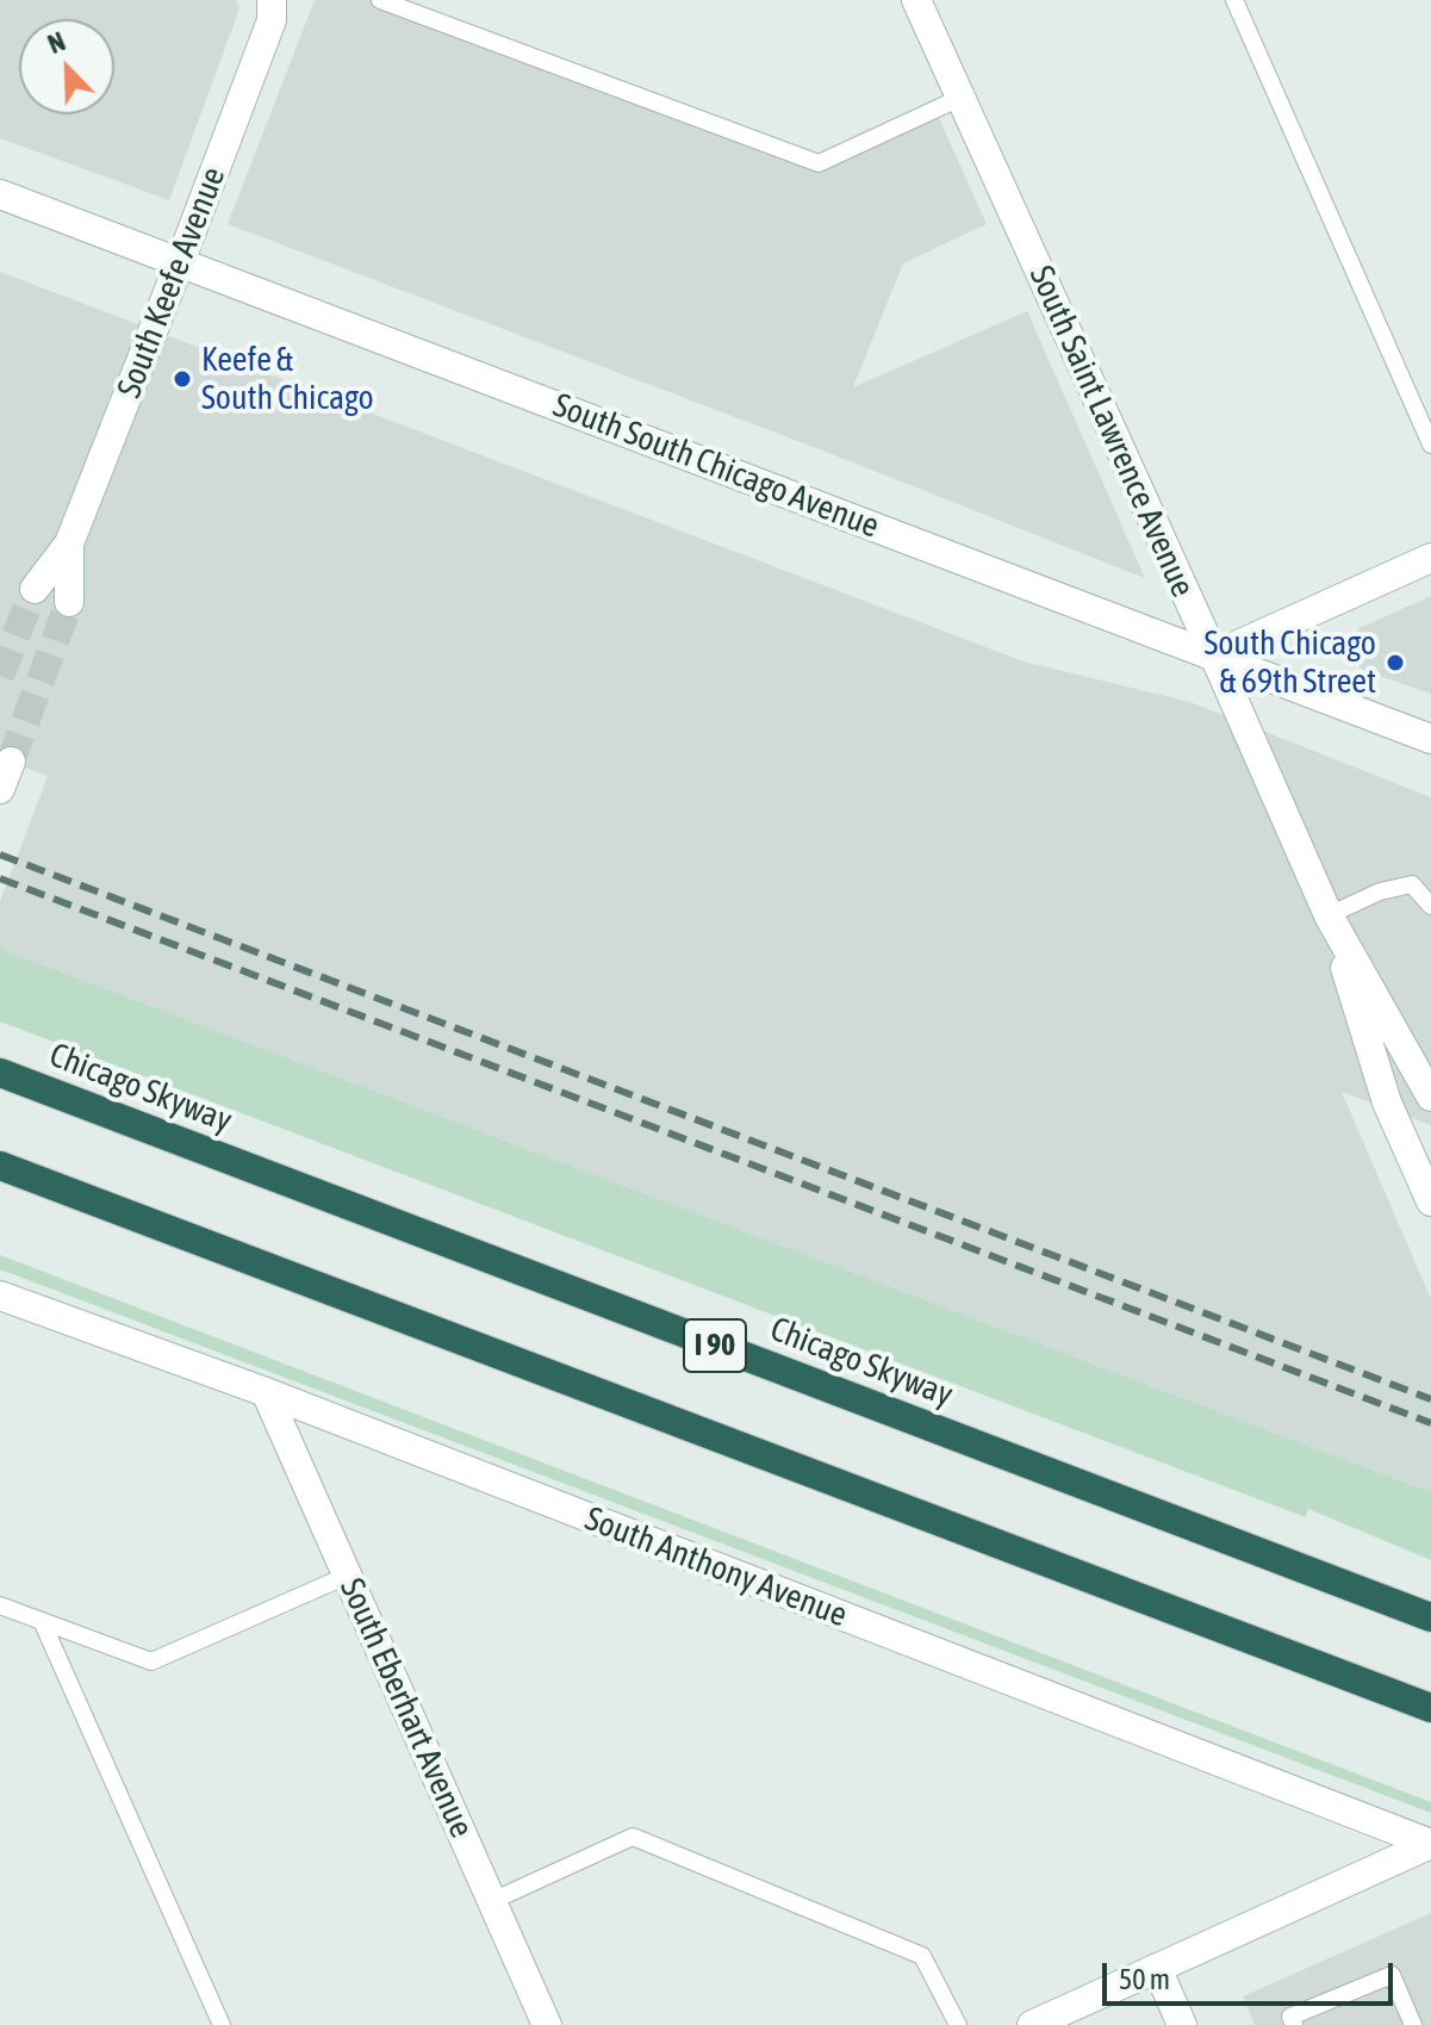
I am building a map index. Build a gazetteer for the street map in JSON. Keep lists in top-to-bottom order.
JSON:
{
  "streets": {
    "highway": ["Chicago Skyway", "I 90"],
    "street": [
      "South Keefe Avenue",
      "South Saint Lawrence Avenue",
      "South South Chicago Avenue",
      "South Anthony Avenue",
      "South Eberhart Avenue"
    ]
  },
  "crossings": [
    ["South Keefe Avenue", "South South Chicago Avenue"],
    ["South Saint Lawrence Avenue", "South South Chicago Avenue"],
    ["South Anthony Avenue", "South Eberhart Avenue"]
  ],
  "places": ["Keefe & South Chicago", "South Chicago & 69th Street"],
  "scale_bar": "50 m",
  "north": "top left"
}
